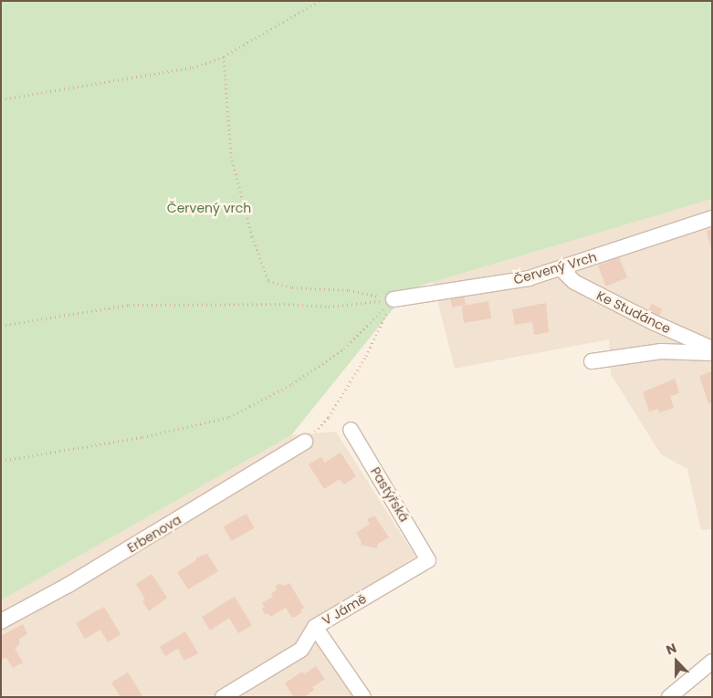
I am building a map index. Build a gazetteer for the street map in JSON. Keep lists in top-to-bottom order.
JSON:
{
  "streets": {
    "street": [
      "Červený Vrch",
      "Ke Studánce",
      "Pastýřská",
      "Erbenova",
      "V Jámě"
    ]
  },
  "crossings": [
    ["Červený Vrch", "Ke Studánce"],
    ["Pastýřská", "V Jámě"]
  ],
  "parks": ["Červený vrch"],
  "north": "top"
}
